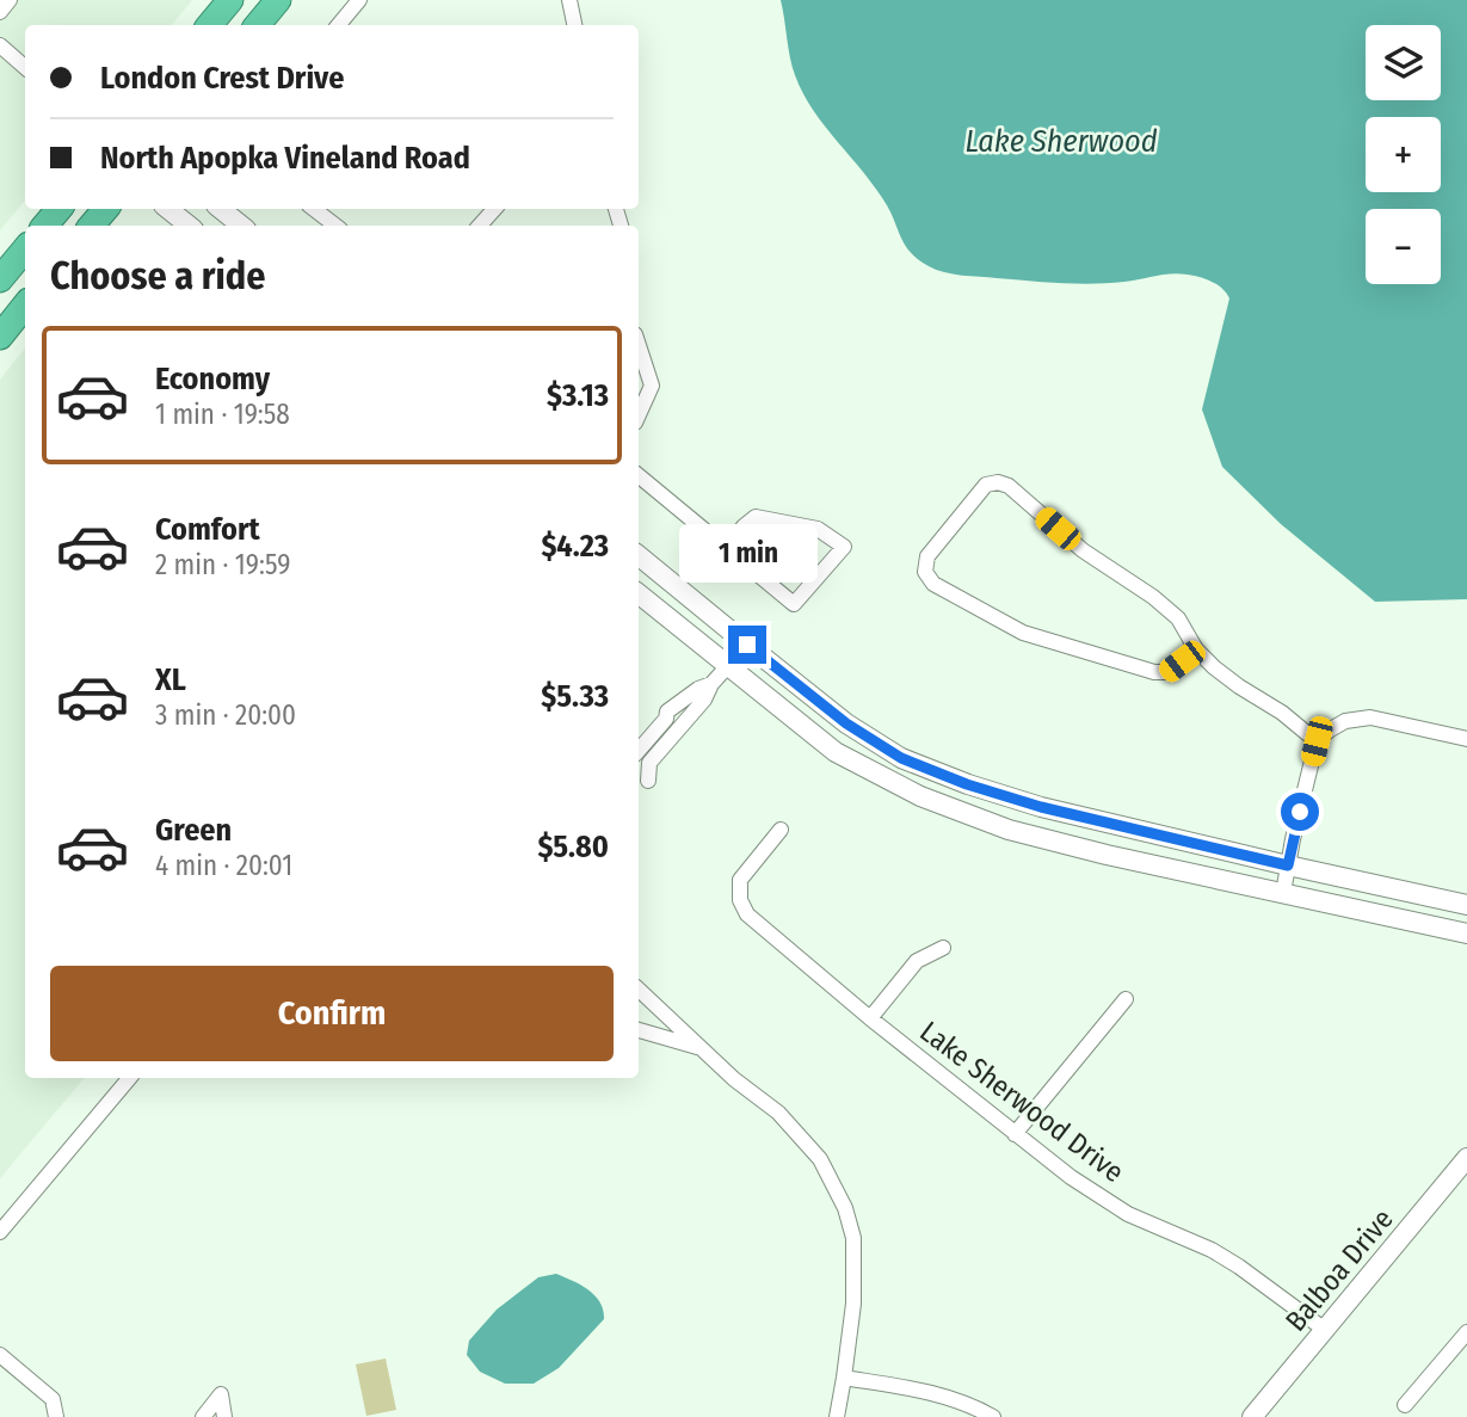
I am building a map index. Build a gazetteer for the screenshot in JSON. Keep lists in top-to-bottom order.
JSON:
{
  "streets": {
    "street": ["Lake Sherwood Drive", "Balboa Drive"]
  },
  "crossings": [
    ["Lake Sherwood Drive", "Balboa Drive"]
  ],
  "water": ["Lake Sherwood"],
  "page": {
    "map_buttons": ["+", "−"],
    "banner": ["London Crest Drive", "North Apopka Vineland Road"],
    "heading": "Choose a ride",
    "list": [
      {
        "name": "Economy",
        "note": "1 min · 19:58",
        "value": "$3.13"
      },
      {
        "name": "Comfort",
        "note": "2 min · 19:59",
        "value": "$4.23"
      },
      {
        "name": "XL",
        "note": "3 min · 20:00",
        "value": "$5.33"
      },
      {
        "name": "Green",
        "note": "4 min · 20:01",
        "value": "$5.80"
      }
    ],
    "bubble": "1 min",
    "buttons": "Confirm"
  }
}
